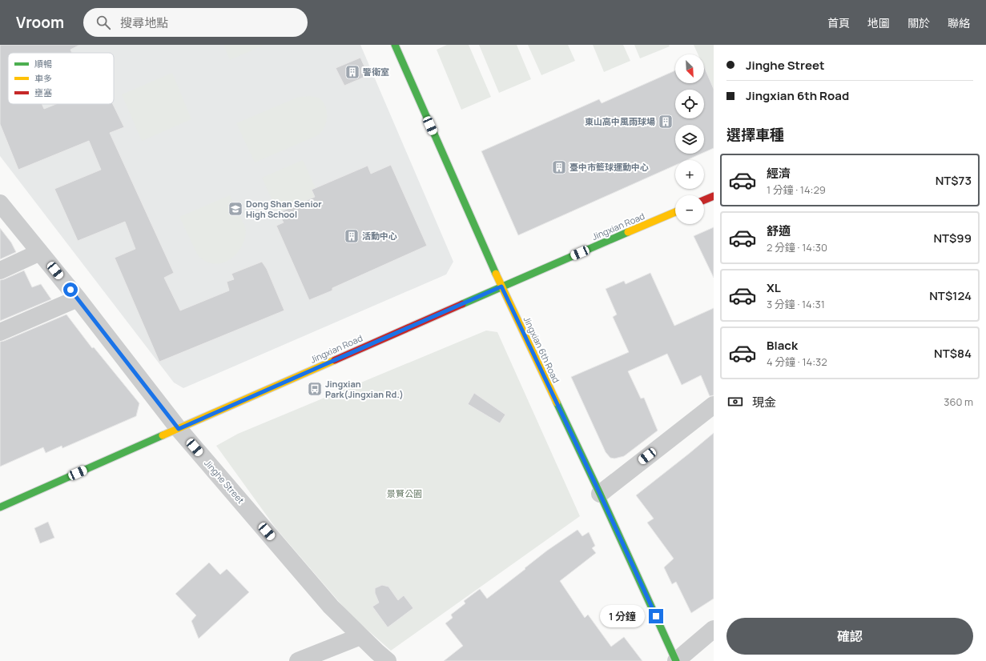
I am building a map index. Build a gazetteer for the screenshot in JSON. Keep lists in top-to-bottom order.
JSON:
{
  "streets": {
    "street": ["Jingxian Road", "Jingxian 6th Road", "Jinghe Street"]
  },
  "crossings": [
    ["Jingxian Road", "Jingxian 6th Road"],
    ["Jingxian Road", "Jinghe Street"]
  ],
  "parks": ["景賢公園"],
  "places": {
    "building": [
      "警衛室",
      "東山高中風雨球場",
      "臺中市籃球運動中心",
      "活動中心"
    ],
    "school or university": ["Dong Shan Senior High School"],
    "bus stop": ["Jingxian Park(Jingxian Rd.)"]
  },
  "legend": ["順暢", "車多", "壅塞"],
  "north": "bottom right",
  "page": {
    "header": "Vroom",
    "search": "搜尋地點",
    "nav": [
      "首頁",
      "地圖",
      "關於",
      "聯絡"
    ],
    "banner": ["Jinghe Street", "Jingxian 6th Road"],
    "map_buttons": ["+", "−"],
    "heading": "選擇車種",
    "list": [
      {
        "name": "經濟",
        "note": "1 分鐘 · 14:29",
        "value": "NT$73"
      },
      {
        "name": "舒適",
        "note": "2 分鐘 · 14:30",
        "value": "NT$99"
      },
      {
        "name": "XL",
        "note": "3 分鐘 · 14:31",
        "value": "NT$124"
      },
      {
        "name": "Black",
        "note": "4 分鐘 · 14:32",
        "value": "NT$84"
      }
    ],
    "pay": ["現金", "360 m"],
    "bubble": "1 分鐘",
    "buttons": "確認"
  }
}
